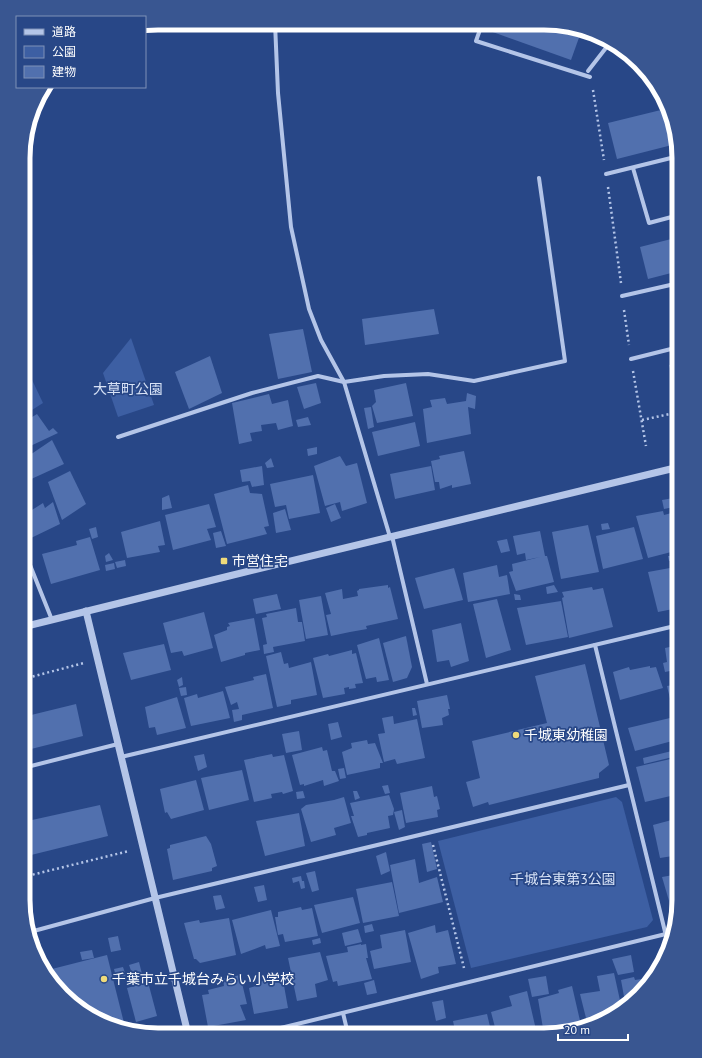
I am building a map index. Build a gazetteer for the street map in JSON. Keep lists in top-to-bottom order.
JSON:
{
  "parks": ["大草町公園", "千城台東第3公園"],
  "places": {
    "transit": ["市営住宅"],
    "other": ["千城東幼稚園", "千葉市立千城台みらい小学校"]
  },
  "legend": ["道路", "公園", "建物"],
  "scale_bar": "20 m"
}
